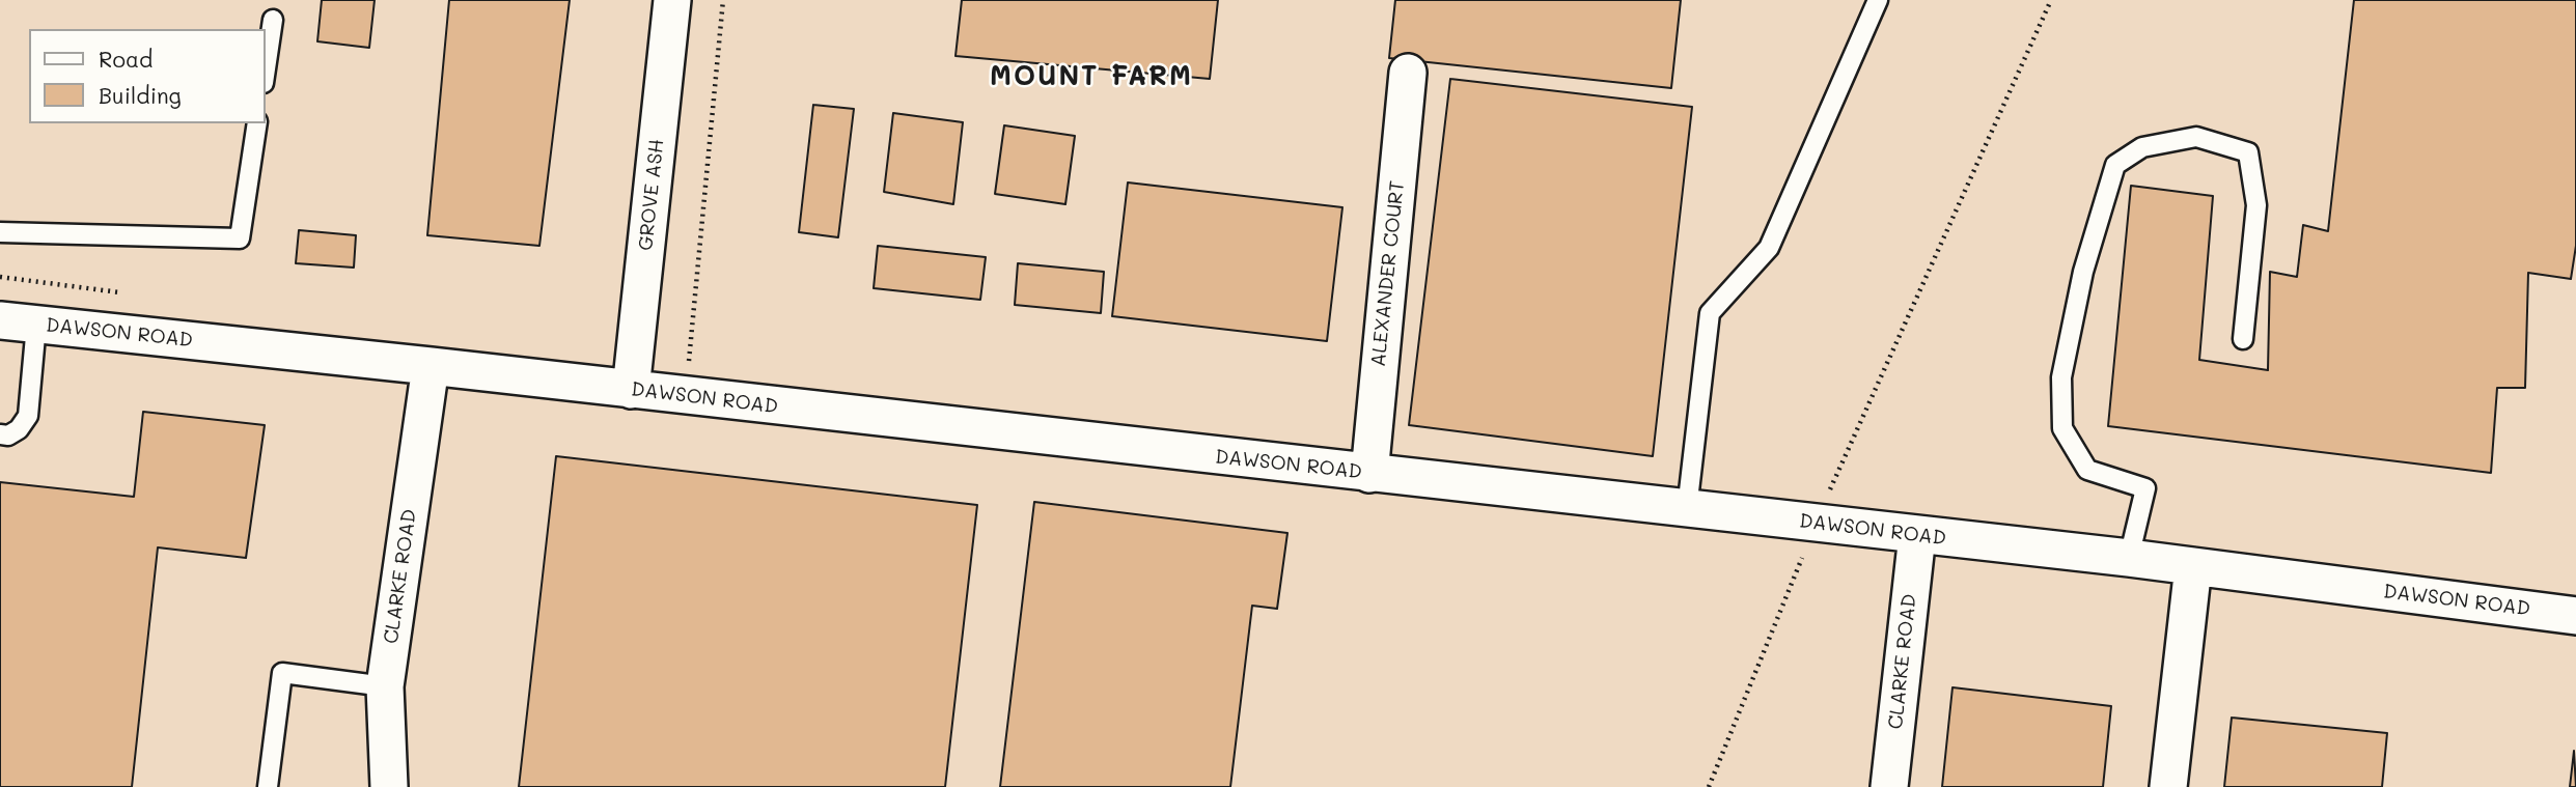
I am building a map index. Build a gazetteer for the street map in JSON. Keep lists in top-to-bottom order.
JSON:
{
  "streets": {
    "street": [
      "GROVE ASH",
      "ALEXANDER COURT",
      "DAWSON ROAD",
      "CLARKE ROAD"
    ]
  },
  "crossings": [
    ["GROVE ASH", "DAWSON ROAD"],
    ["ALEXANDER COURT", "DAWSON ROAD"],
    ["DAWSON ROAD", "CLARKE ROAD"]
  ],
  "districts": ["MOUNT FARM"],
  "legend": ["Road", "Building"]
}
